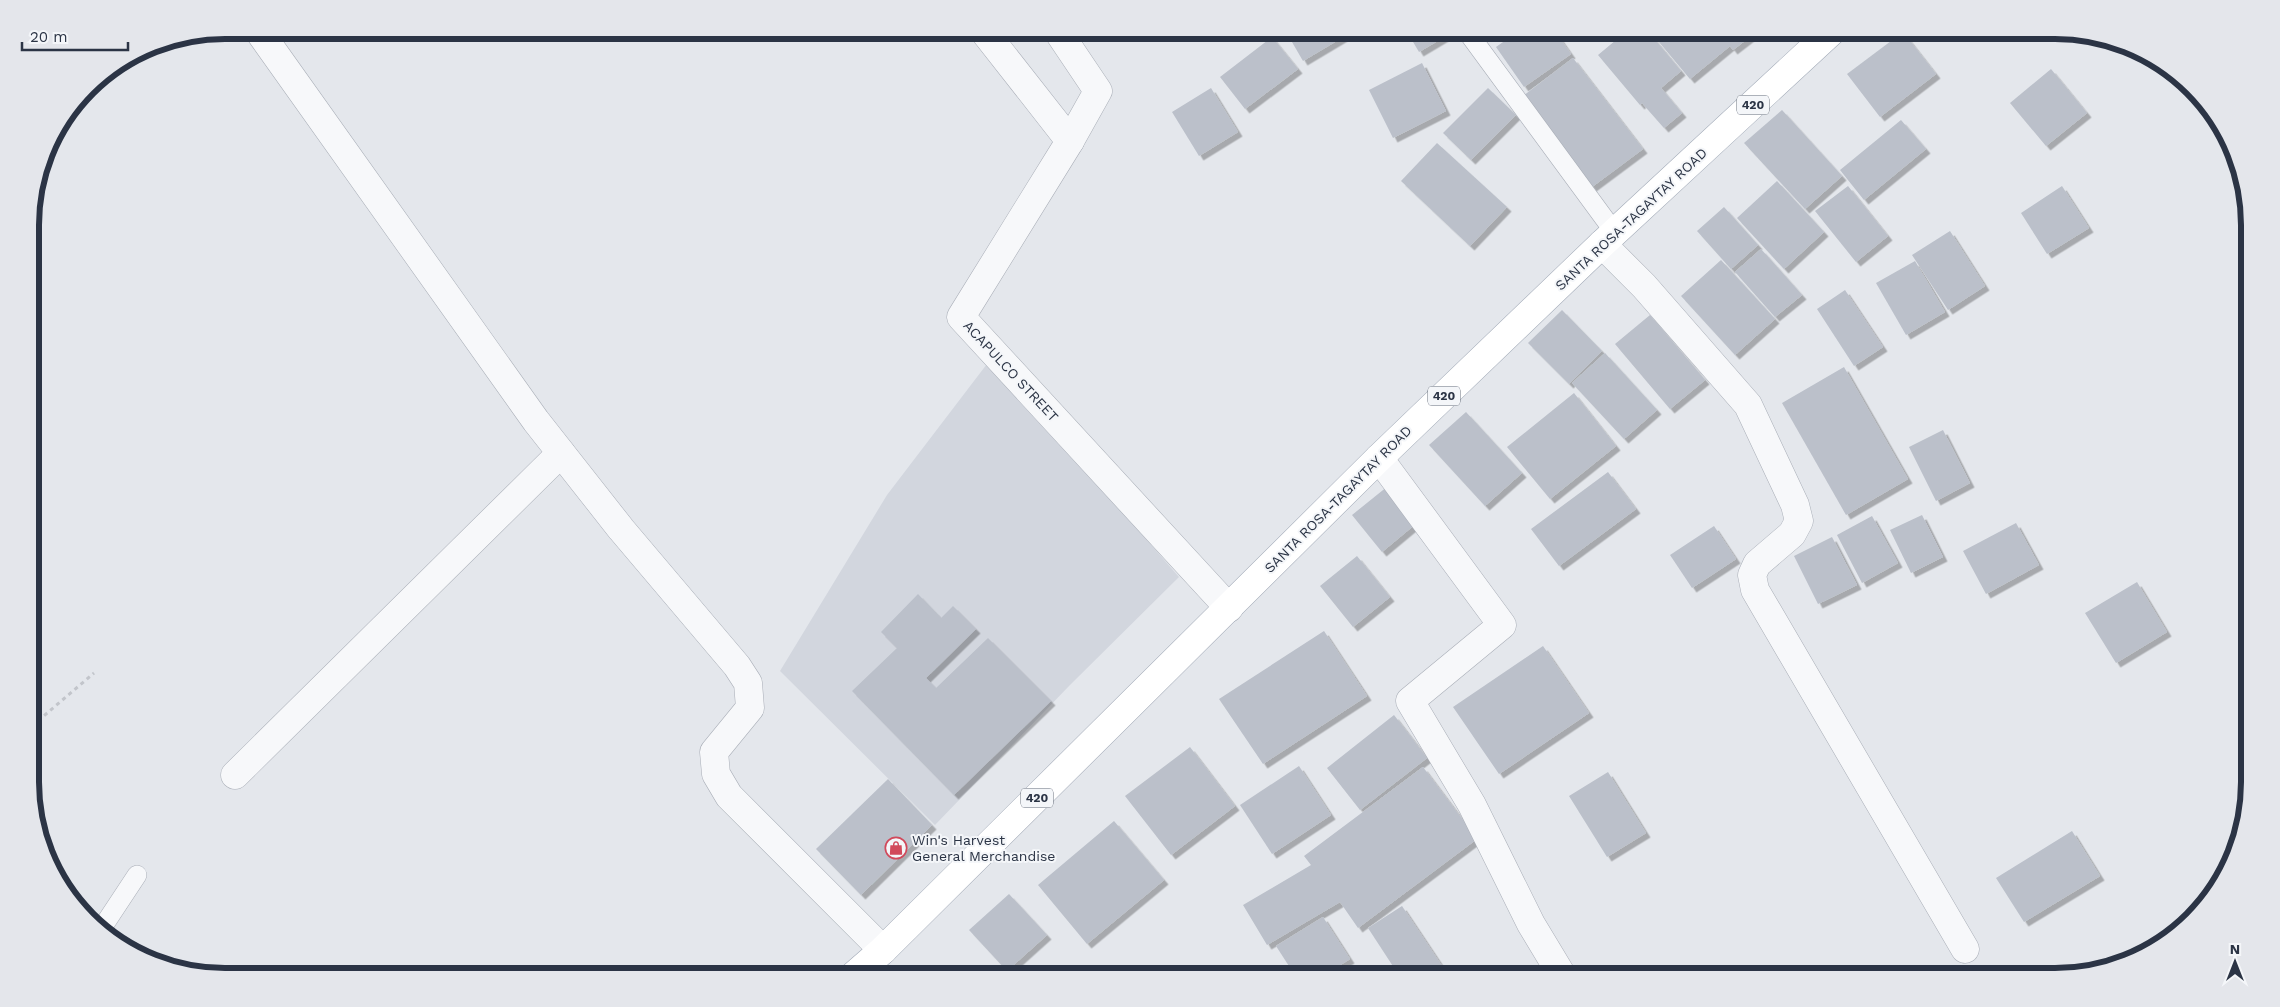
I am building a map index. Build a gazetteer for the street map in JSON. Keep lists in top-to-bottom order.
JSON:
{
  "streets": {
    "main road": ["420", "SANTA ROSA-TAGAYTAY ROAD"],
    "street": ["ACAPULCO STREET"]
  },
  "crossings": [
    ["SANTA ROSA-TAGAYTAY ROAD", "ACAPULCO STREET"]
  ],
  "places": {
    "shop": ["Win's Harvest General Merchandise"]
  },
  "scale_bar": "20 m",
  "north": "top"
}
